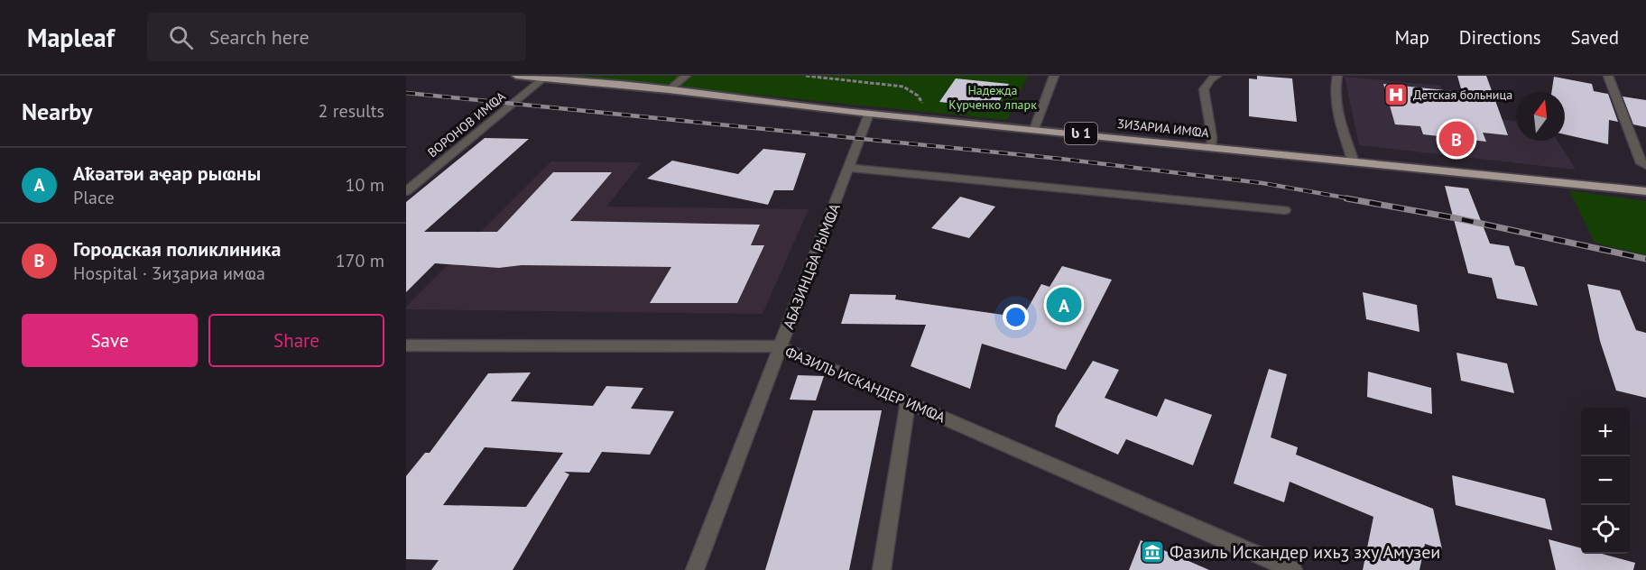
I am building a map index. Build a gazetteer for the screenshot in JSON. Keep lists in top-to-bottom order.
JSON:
{
  "streets": {
    "highway": ["ӠИӠАРИА ИМҨА", "ს 1"],
    "street": ["ВОРОНОВ ИМҨА", "АБАЗИНЦӘА РЫМҨА", "ФАЗИЛЬ ИСКАНДЕР ИМҨА"]
  },
  "crossings": [
    ["ВОРОНОВ ИМҨА", "ӠИӠАРИА ИМҨА"],
    ["ӠИӠАРИА ИМҨА", "АБАЗИНЦӘА РЫМҨА"],
    ["АБАЗИНЦӘА РЫМҨА", "ФАЗИЛЬ ИСКАНДЕР ИМҨА"]
  ],
  "parks": ["Надежда Курченко лпарк"],
  "places": {
    "hospital": ["Детская больница"],
    "museum": ["Фазиль Искандер ихьӡ зху Амузеи"]
  },
  "north": "top",
  "page": {
    "header": "Mapleaf",
    "search": "Search here",
    "nav": ["Map", "Directions", "Saved"],
    "heading": ["Nearby", "2 results"],
    "pins": ["B", "A"],
    "list": [
      {
        "mark": "A",
        "name": "Аҟәатәи аҿар рыҩны",
        "note": "Place",
        "value": "10 m"
      },
      {
        "mark": "B",
        "name": "Городская поликлиника",
        "note": "Hospital · Ӡиӡариа имҩа",
        "value": "170 m"
      }
    ],
    "buttons": ["Save", "Share"],
    "map_buttons": ["+", "−"]
  }
}
